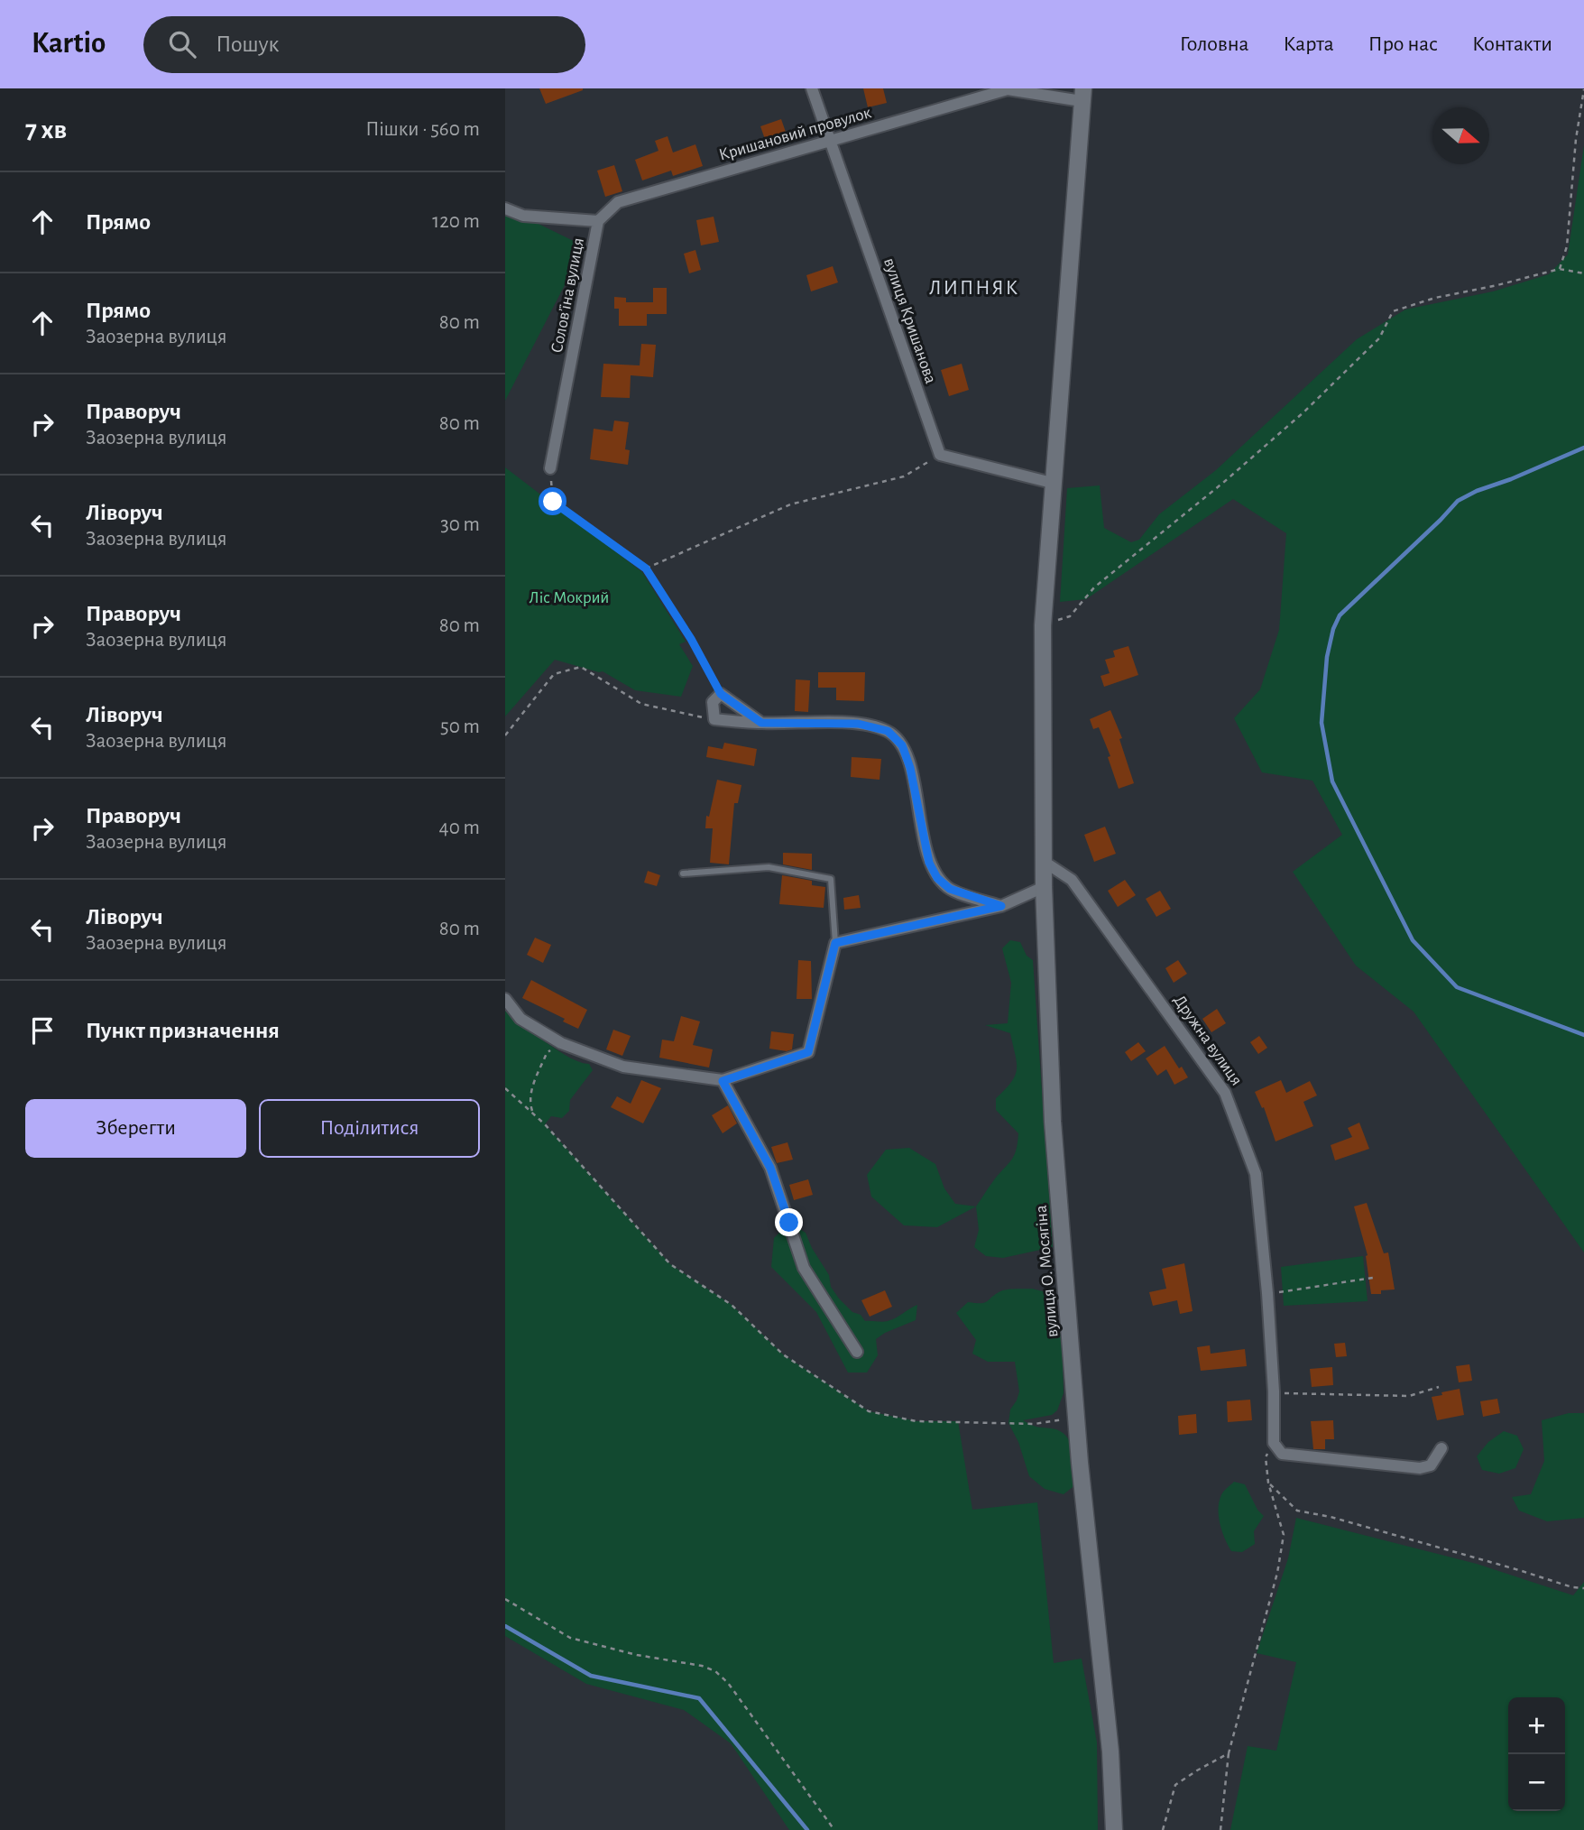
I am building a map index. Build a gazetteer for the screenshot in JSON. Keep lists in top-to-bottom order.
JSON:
{
  "streets": {
    "main road": ["вулиця О. Мосягіна"],
    "street": [
      "Кришановий провулок",
      "Соловʼїна вулиця",
      "вулиця Кришанова",
      "Дружна вулиця"
    ]
  },
  "crossings": [
    ["Кришановий провулок", "Соловʼїна вулиця"],
    ["Кришановий провулок", "вулиця Кришанова"],
    ["Дружна вулиця", "вулиця О. Мосягіна"]
  ],
  "districts": ["ЛИПНЯК"],
  "parks": ["Ліс Мокрий"],
  "north": "right",
  "page": {
    "header": "Kartio",
    "search": "Пошук",
    "nav": [
      "Головна",
      "Карта",
      "Про нас",
      "Контакти"
    ],
    "heading": ["7 хв", "Пішки · 560 m"],
    "list": [
      ["Прямо", "120 m"],
      ["Прямо", "Заозерна вулиця", "80 m"],
      ["Праворуч", "Заозерна вулиця", "80 m"],
      ["Ліворуч", "Заозерна вулиця", "30 m"],
      ["Праворуч", "Заозерна вулиця", "80 m"],
      ["Ліворуч", "Заозерна вулиця", "50 m"],
      ["Праворуч", "Заозерна вулиця", "40 m"],
      ["Ліворуч", "Заозерна вулиця", "80 m"],
      "Пункт призначення"
    ],
    "buttons": ["Зберегти", "Поділитися"],
    "map_buttons": ["+", "−"]
  }
}
